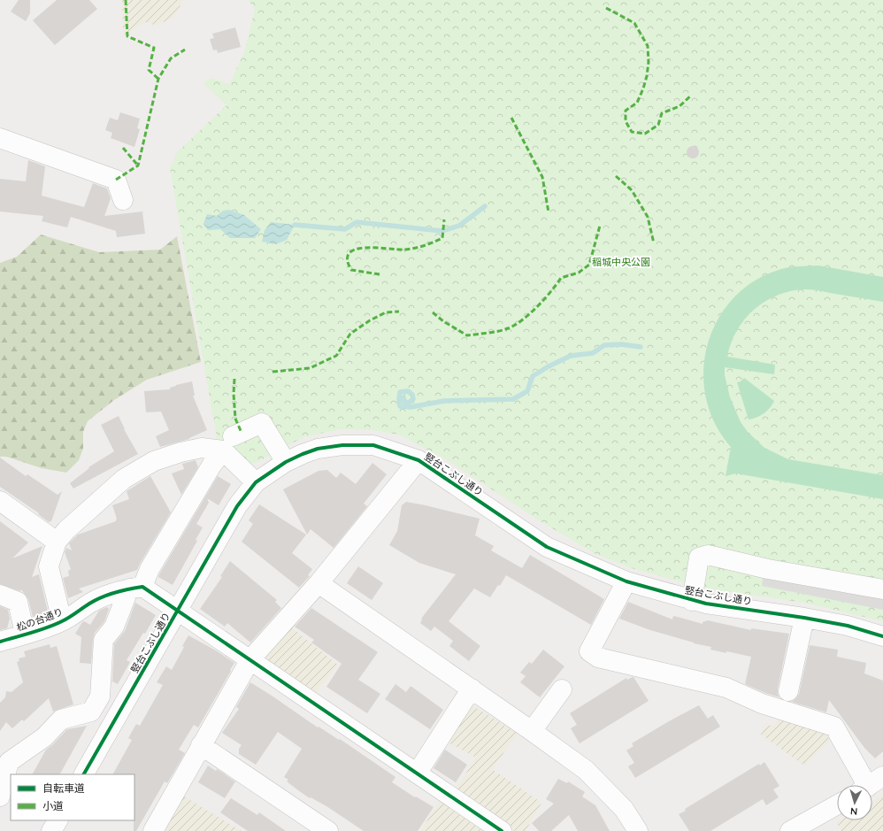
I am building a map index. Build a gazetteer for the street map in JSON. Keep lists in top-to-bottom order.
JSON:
{
  "streets": {
    "street": ["竪台こぶし通り", "松の台通り"]
  },
  "parks": ["稲城中央公園"],
  "legend": ["自転車道", "小道"],
  "north": "bottom"
}
